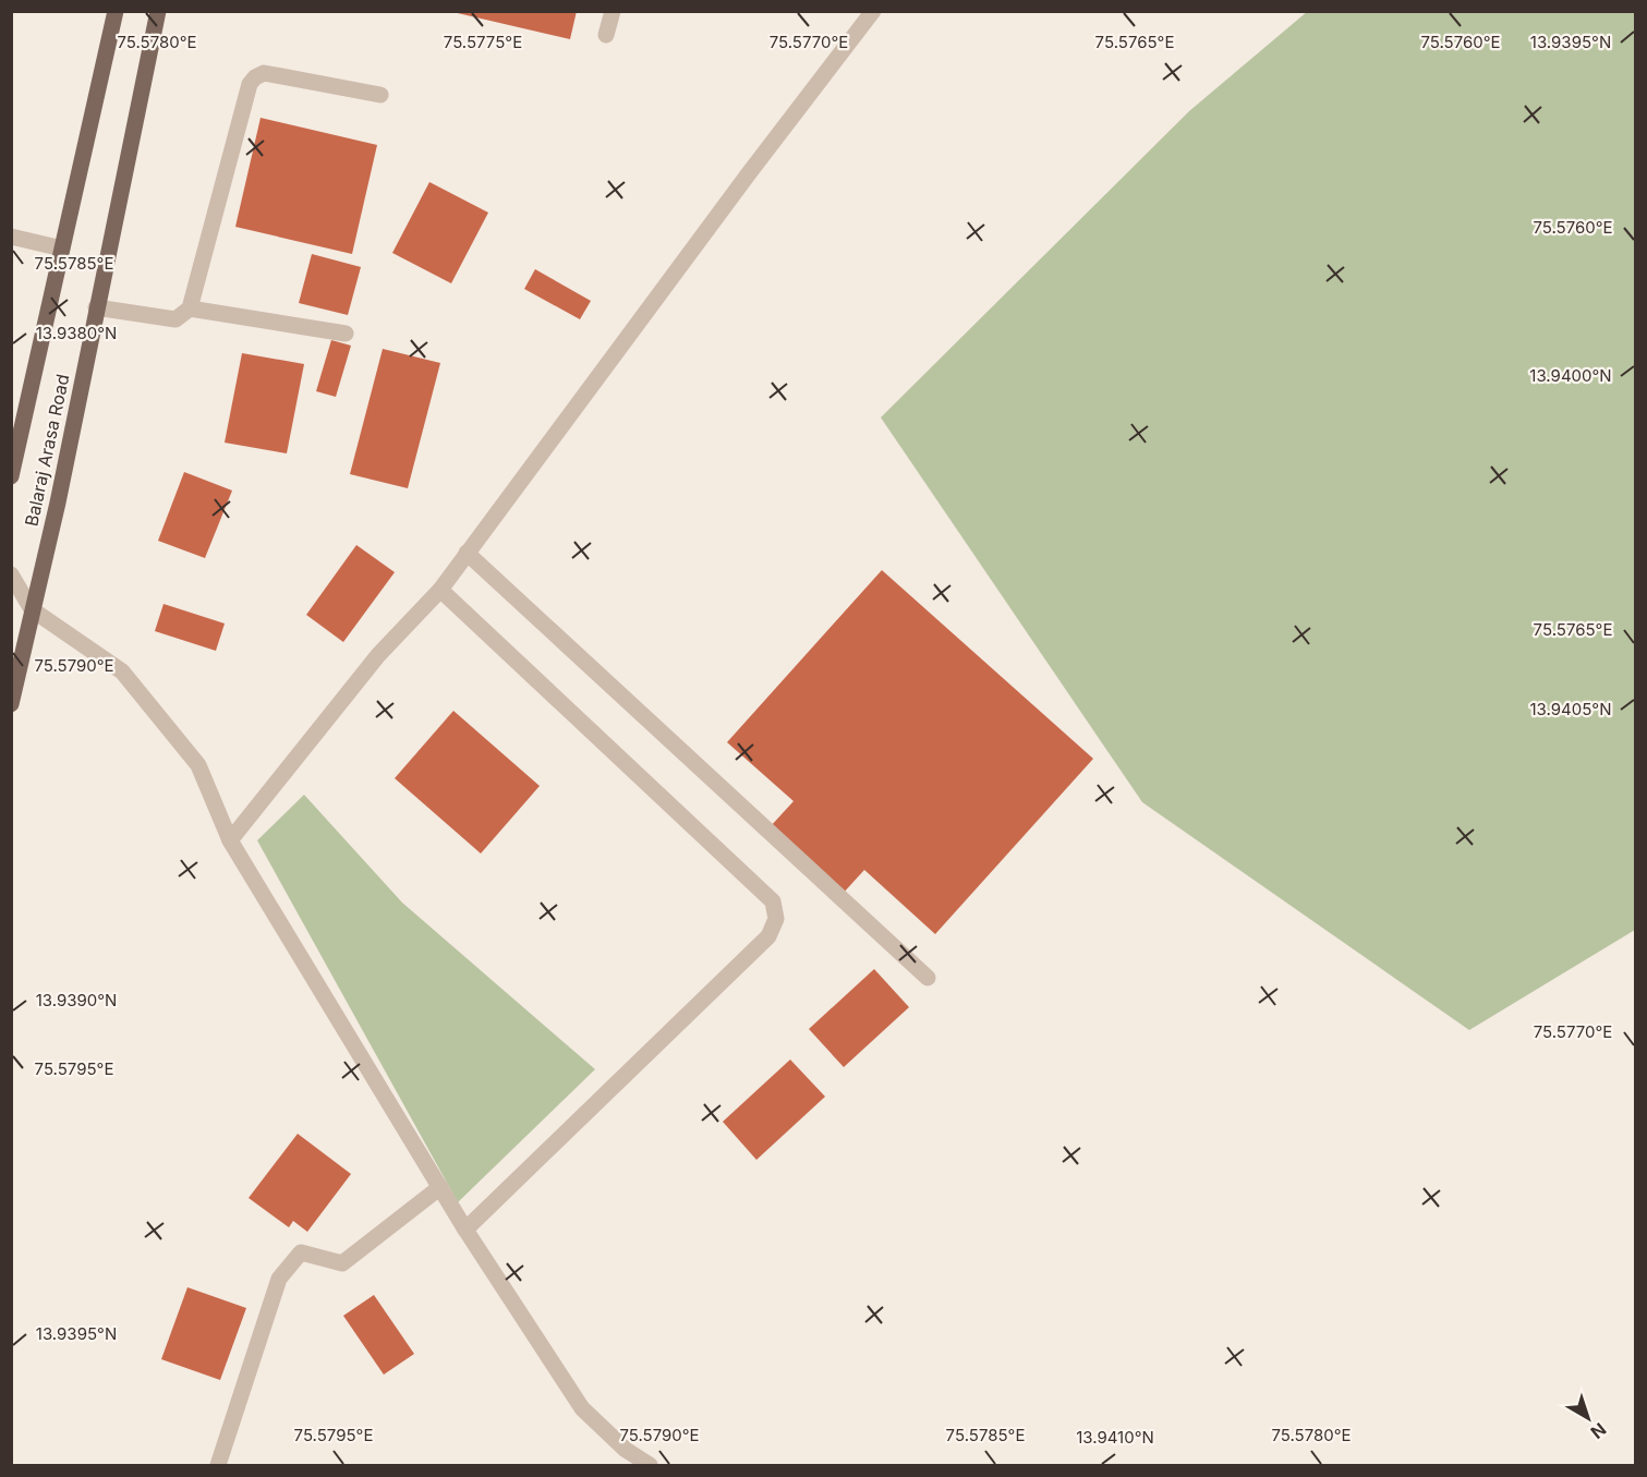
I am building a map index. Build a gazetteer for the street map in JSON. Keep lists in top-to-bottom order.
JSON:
{
  "streets": {
    "main road": ["Balaraj Arasa Road"]
  },
  "north": "bottom right",
  "coordinates": [
    "75.5780°E",
    "75.5775°E",
    "75.5765°E",
    "75.5760°E",
    "75.5770°E",
    "13.9395°N",
    "75.5785°E",
    "13.9380°N",
    "13.9400°N",
    "75.5790°E",
    "13.9405°N",
    "13.9390°N",
    "75.5795°E",
    "13.9410°N"
  ]
}
